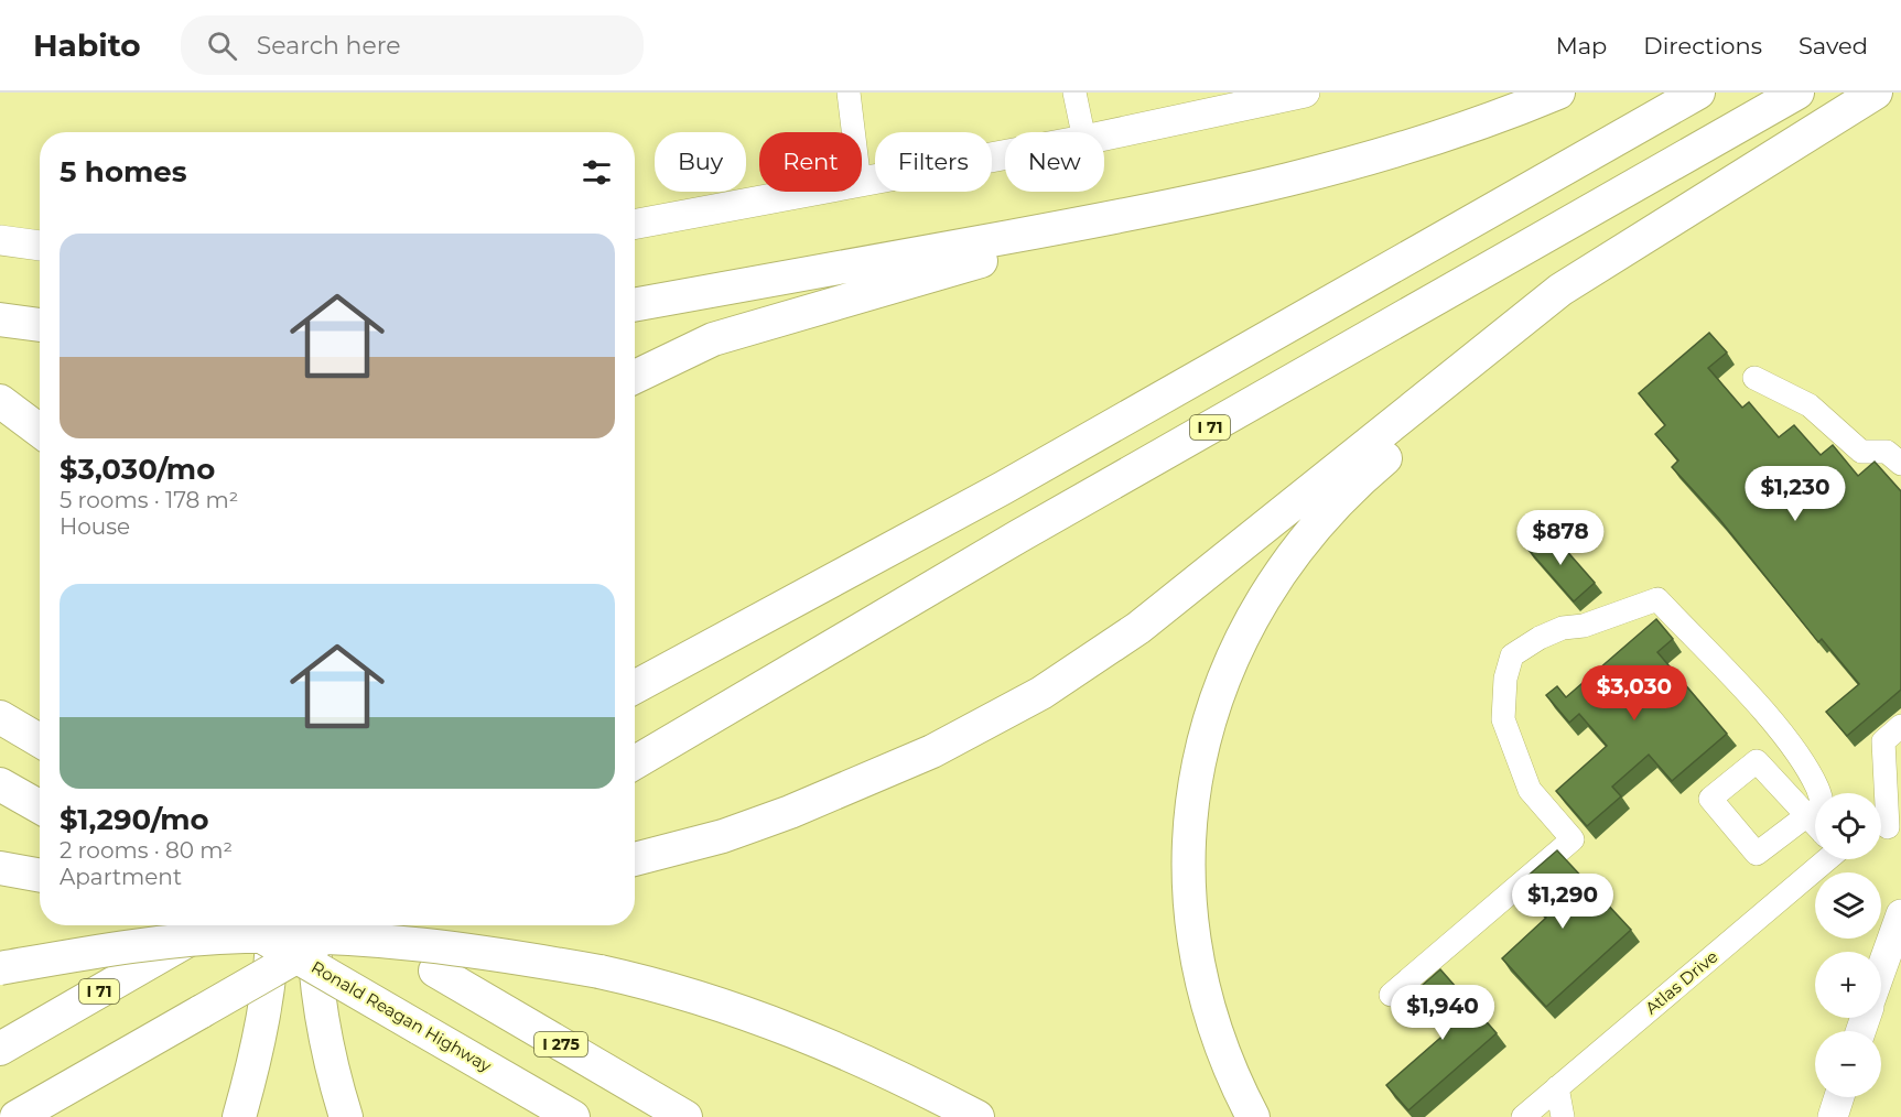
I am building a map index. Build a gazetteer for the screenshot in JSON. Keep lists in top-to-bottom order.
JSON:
{
  "streets": {
    "highway": ["I 71", "Ronald Reagan Highway", "I 275"],
    "lane": ["Atlas Drive"]
  },
  "page": {
    "header": "Habito",
    "search": "Search here",
    "nav": ["Map", "Directions", "Saved"],
    "chip": [
      "Buy",
      "Rent",
      "Filters",
      "New"
    ],
    "heading": "5 homes",
    "list": [
      {
        "name": "$3,030/mo",
        "note": "5 rooms · 178 m² · House"
      },
      {
        "name": "$1,290/mo",
        "note": "2 rooms · 80 m² · Apartment"
      }
    ],
    "price": [
      "$1,230",
      "$878",
      "$3,030",
      "$1,290",
      "$1,940"
    ],
    "map_buttons": ["+", "−"]
  }
}
